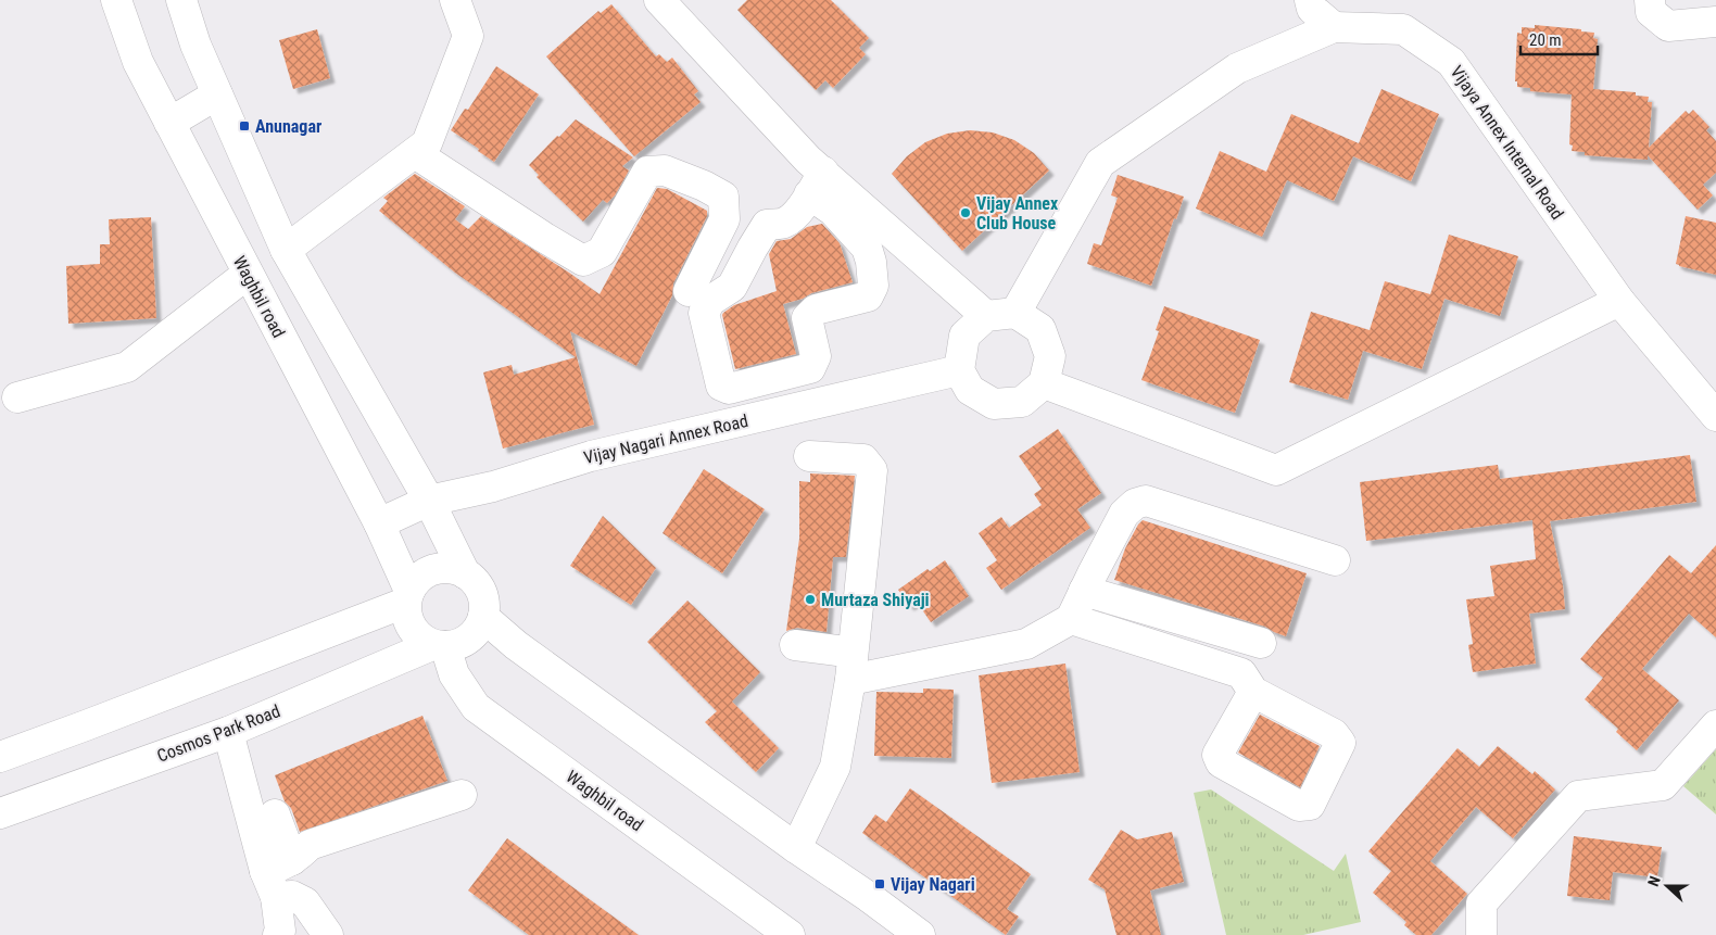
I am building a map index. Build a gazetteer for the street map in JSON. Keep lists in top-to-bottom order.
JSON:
{
  "streets": {
    "street": [
      "Vijaya Annex Internal Road",
      "Waghbil road",
      "Vijay Nagari Annex Road",
      "Cosmos Park Road"
    ]
  },
  "crossings": [
    ["Vijaya Annex Internal Road", "Vijay Nagari Annex Road"],
    ["Waghbil road", "Vijay Nagari Annex Road"],
    ["Waghbil road", "Cosmos Park Road"]
  ],
  "places": {
    "transit": ["Anunagar", "Vijay Nagari"],
    "other": ["Vijay Annex Club House", "Murtaza Shiyaji"]
  },
  "scale_bar": "20 m",
  "north": "left"
}
